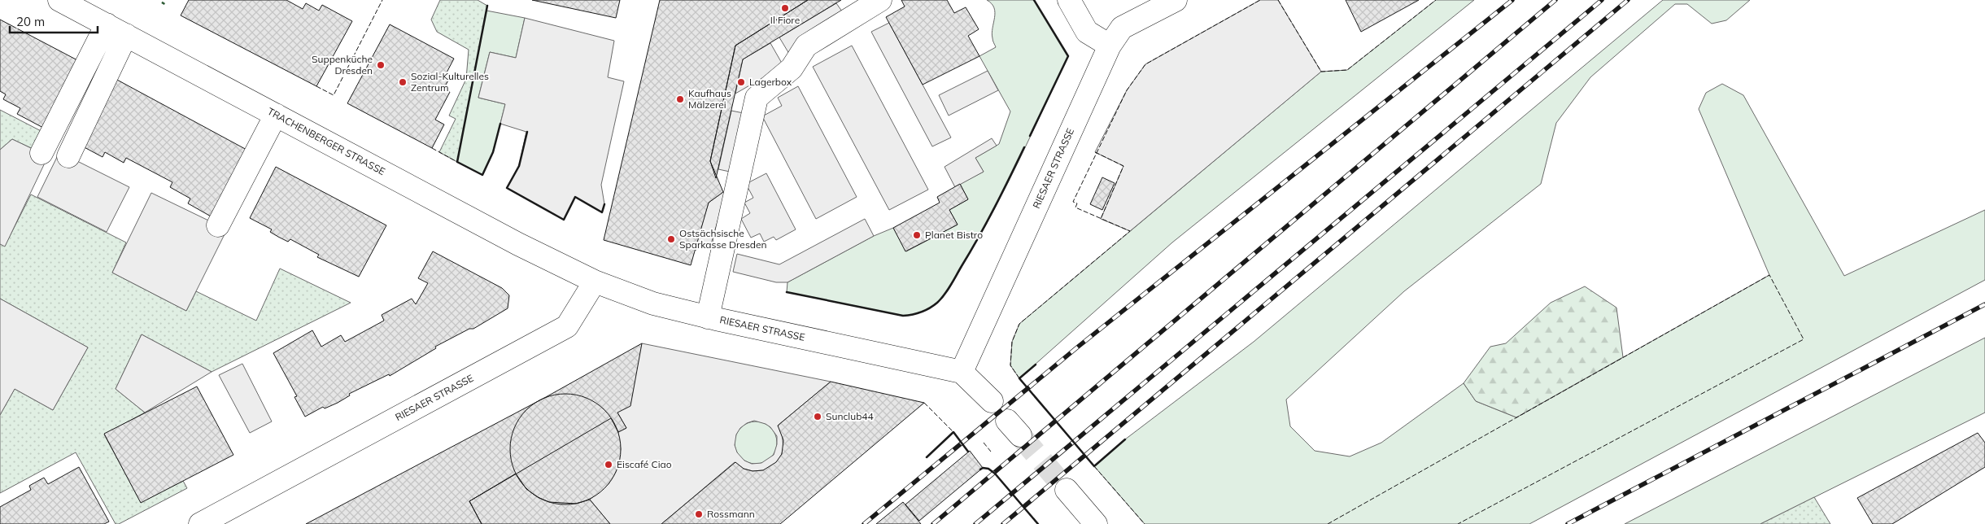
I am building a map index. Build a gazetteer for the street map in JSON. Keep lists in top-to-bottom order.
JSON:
{
  "streets": {
    "street": ["TRACHENBERGER STRASSE", "RIESAER STRASSE"]
  },
  "crossings": [
    ["TRACHENBERGER STRASSE", "RIESAER STRASSE"]
  ],
  "places": [
    "Il Fiore",
    "Suppenküche Dresden",
    "Sozial-Kulturelles Zentrum",
    "Lagerbox",
    "Kaufhaus Mälzerei",
    "Planet Bistro",
    "Ostsächsische Sparkasse Dresden",
    "Sunclub44",
    "Eiscafé Ciao",
    "Rossmann"
  ],
  "scale_bar": "20 m"
}
